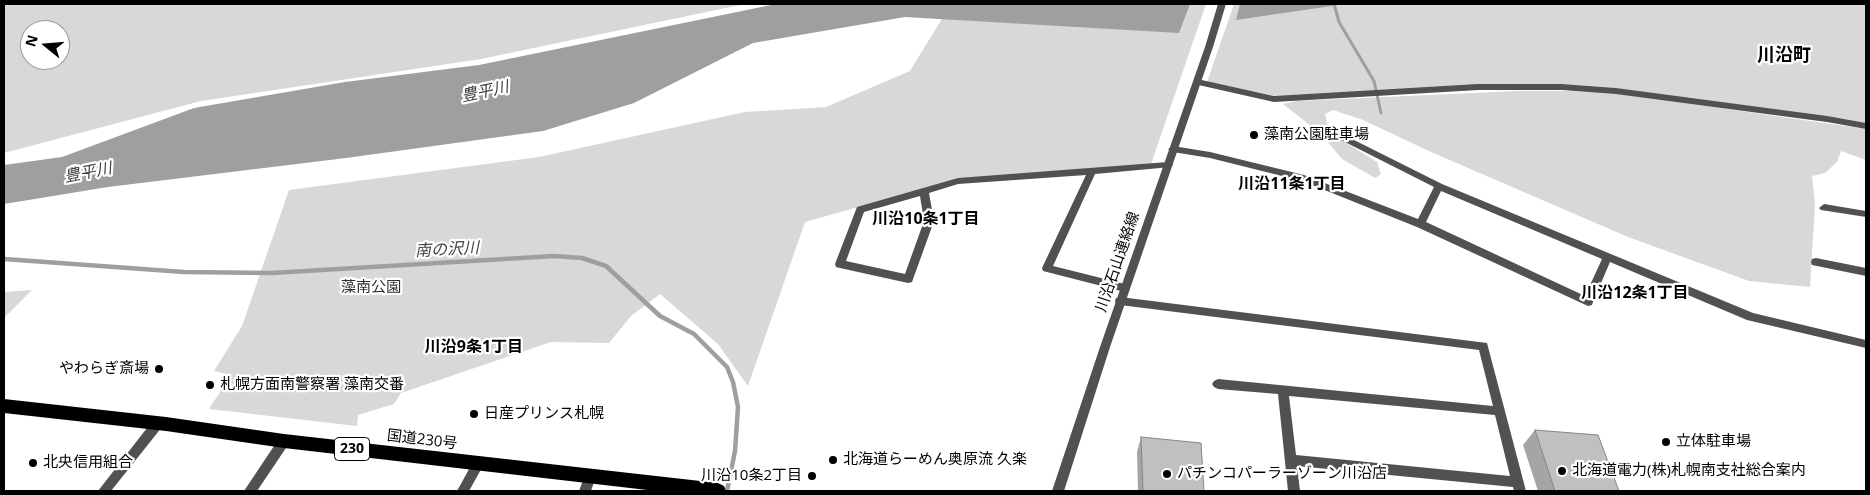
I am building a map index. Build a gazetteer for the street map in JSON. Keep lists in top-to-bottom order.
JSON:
{
  "streets": {
    "highway": ["国道230号", "230"],
    "street": ["川沿石山連絡線"]
  },
  "districts": [
    "川沿町",
    "川沿11条1丁目",
    "川沿10条1丁目",
    "川沿12条1丁目",
    "川沿9条1丁目"
  ],
  "water": ["豊平川", "南の沢川"],
  "parks": ["藻南公園"],
  "places": [
    "藻南公園駐車場",
    "やわらぎ斎場",
    "札幌方面南警察署 藻南交番",
    "日産プリンス札幌",
    "立体駐車場",
    "北海道らーめん奥原流 久楽",
    "北央信用組合",
    "北海道電力(株)札幌南支社総合案内",
    "パチンコパーラーゾーン川沿店",
    "川沿10条2丁目"
  ],
  "north": "left"
}
